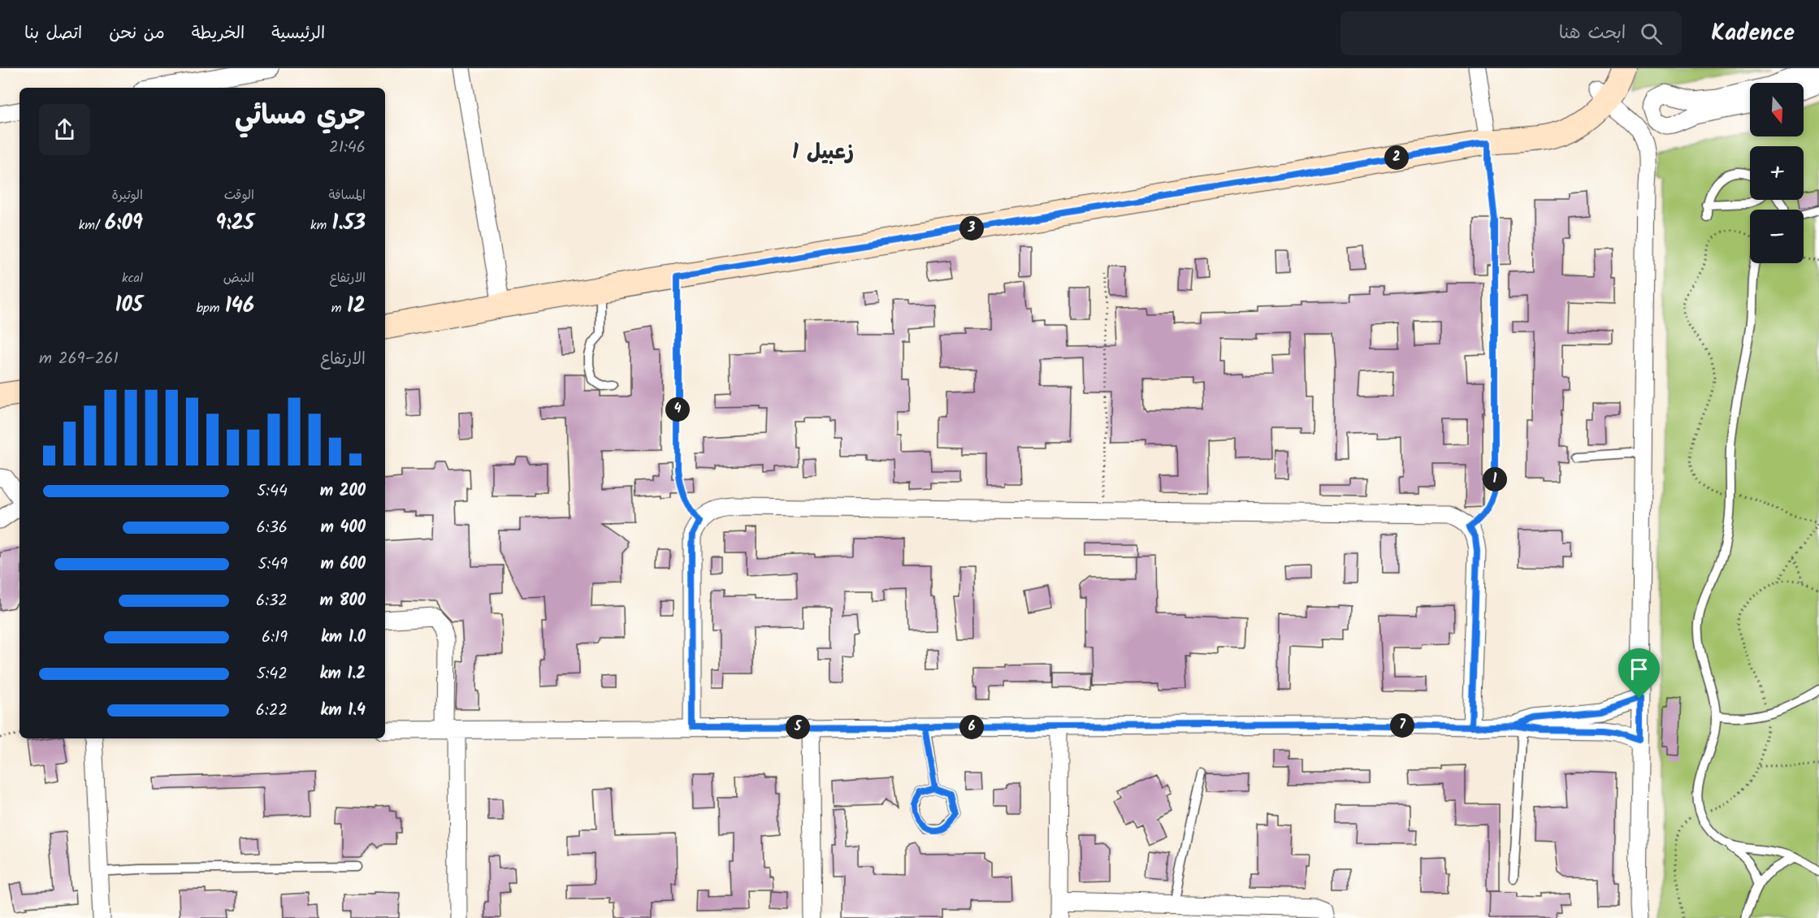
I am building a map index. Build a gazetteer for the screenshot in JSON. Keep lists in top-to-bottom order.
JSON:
{
  "districts": ["زعبيل 1"],
  "north": "bottom",
  "page": {
    "header": "Kadence",
    "search": "ابحث هنا",
    "nav": [
      "الرئيسية",
      "الخريطة",
      "من نحن",
      "اتصل بنا"
    ],
    "map_buttons": ["+", "−"],
    "heading": ["جري مسائي", "21:46"],
    "pins": [
      "2",
      "3",
      "4",
      "1",
      "7",
      "5",
      "6"
    ],
    "stats": [
      ["المسافة", "1.53 km"],
      ["الوقت", "9:25"],
      ["الوتيرة", "6:09 /km"],
      ["الارتفاع", "12 m"],
      ["النبض", "146 bpm"],
      ["kcal", "105"]
    ],
    "chart": ["الارتفاع", "261–269 m"],
    "list": [
      {
        "name": "200 m",
        "note": "5:44"
      },
      {
        "name": "400 m",
        "note": "6:36"
      },
      {
        "name": "600 m",
        "note": "5:49"
      },
      {
        "name": "800 m",
        "note": "6:32"
      },
      {
        "name": "1.0 km",
        "note": "6:19"
      },
      {
        "name": "1.2 km",
        "note": "5:42"
      },
      {
        "name": "1.4 km",
        "note": "6:22"
      }
    ]
  }
}
